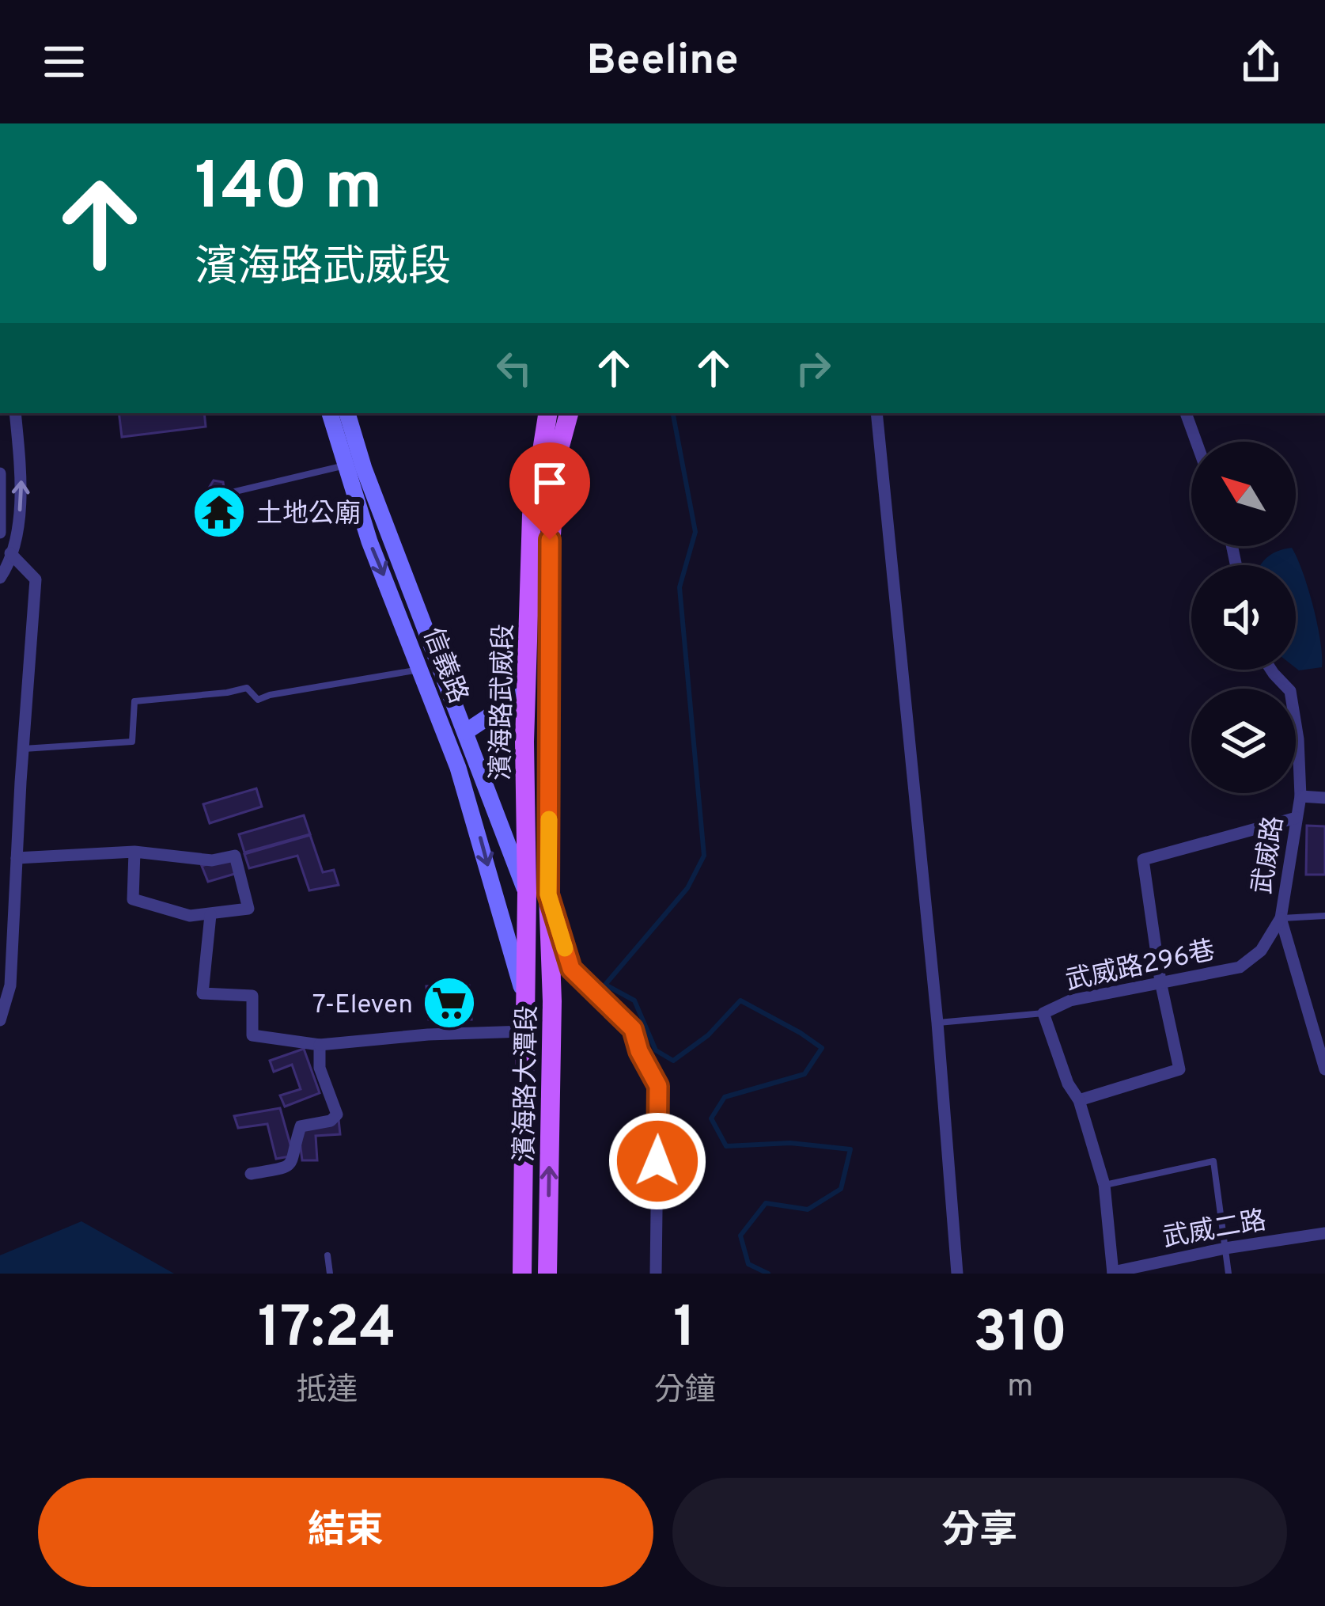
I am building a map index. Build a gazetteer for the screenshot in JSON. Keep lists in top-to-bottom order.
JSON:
{
  "streets": {
    "main road": ["信義路", "濱海路武威段", "濱海路大潭段"],
    "street": ["武威路", "武威路296巷", "武威二路"]
  },
  "crossings": [
    ["信義路", "濱海路武威段"],
    ["信義路", "濱海路大潭段"],
    ["濱海路武威段", "濱海路大潭段"],
    ["武威路", "武威路296巷"]
  ],
  "places": {
    "temple": ["土地公廟"],
    "supermarket": ["7-Eleven"]
  },
  "north": "top left",
  "page": {
    "header": "Beeline",
    "turn": ["140 m", "濱海路武威段"],
    "eta": [
      "17:24",
      "抵達",
      "1",
      "分鐘",
      "310",
      "m"
    ],
    "buttons": ["結束", "分享"]
  }
}
